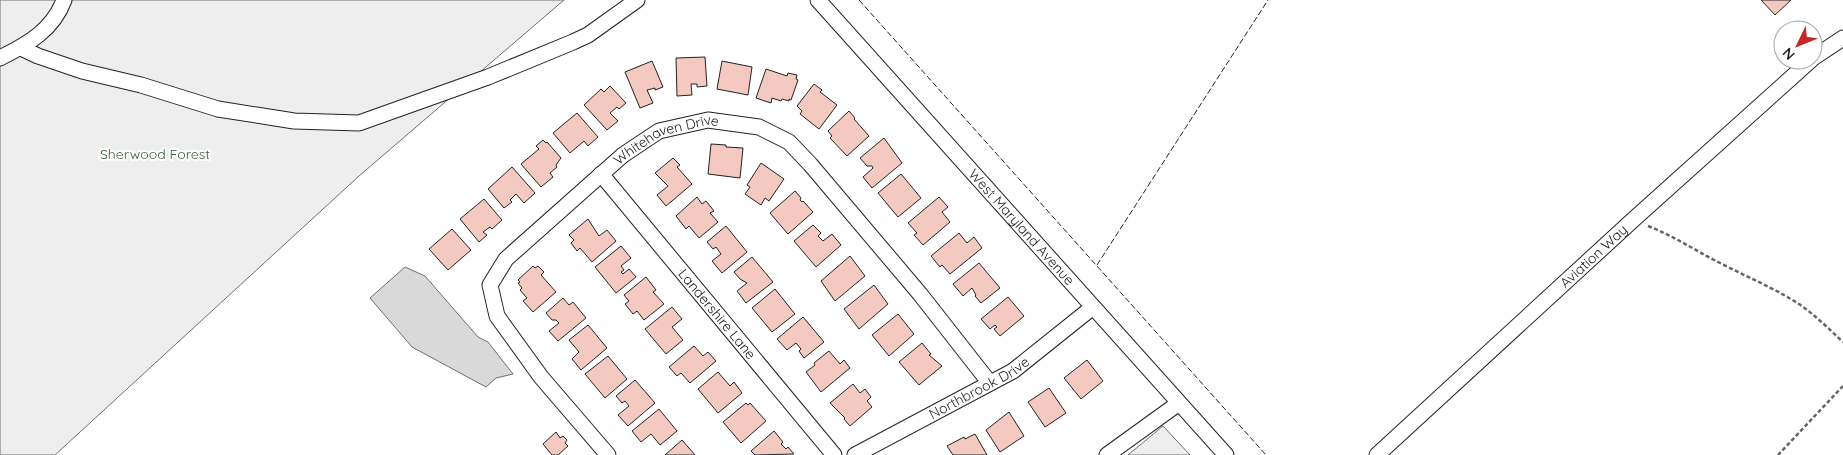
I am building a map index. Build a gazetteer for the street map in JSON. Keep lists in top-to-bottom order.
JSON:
{
  "streets": {
    "street": [
      "Whitehaven Drive",
      "West Maryland Avenue",
      "Aviation Way",
      "Landershire Lane",
      "Northbrook Drive"
    ]
  },
  "crossings": [
    ["Whitehaven Drive", "Landershire Lane"],
    ["Whitehaven Drive", "Northbrook Drive"],
    ["West Maryland Avenue", "Northbrook Drive"]
  ],
  "parks": ["Sherwood Forest"],
  "north": "bottom left"
}
